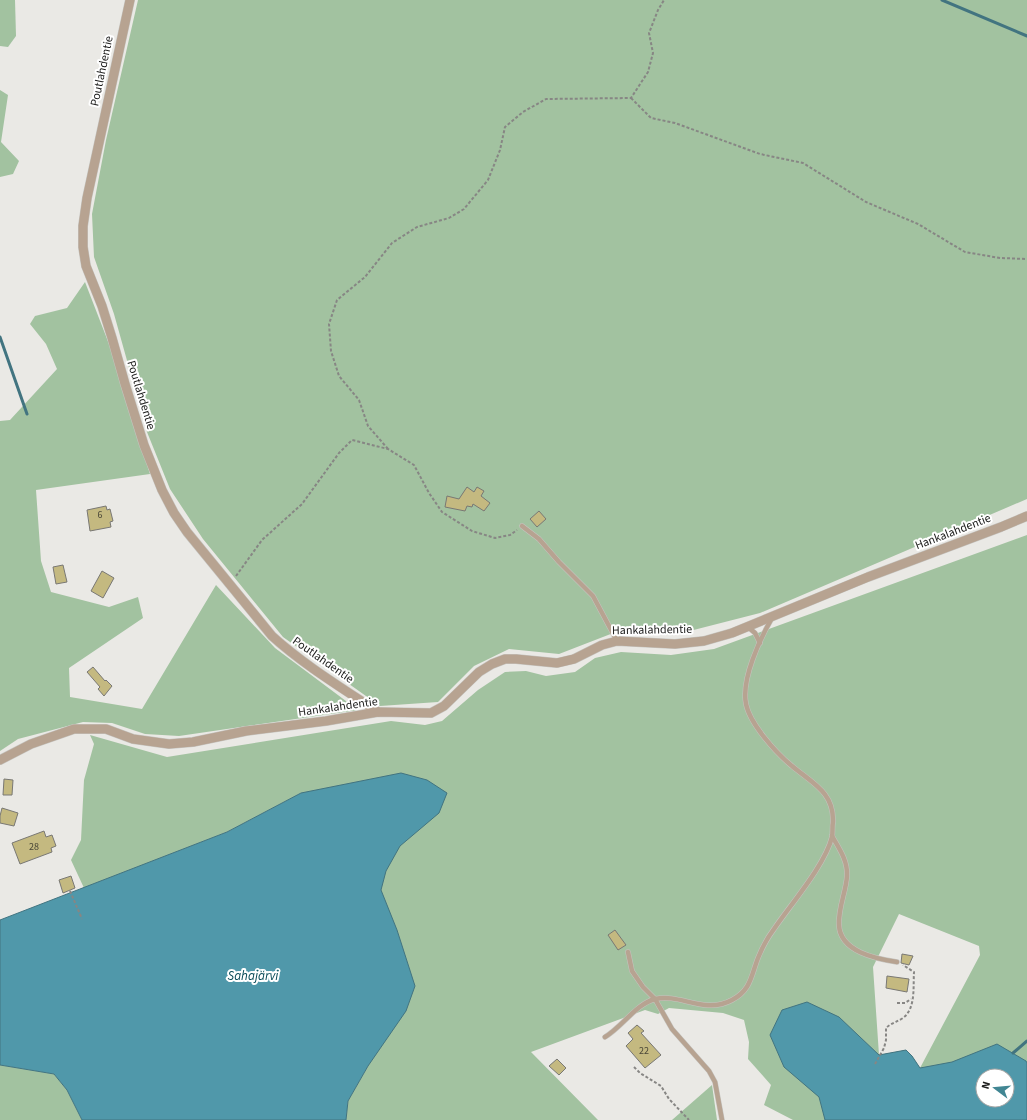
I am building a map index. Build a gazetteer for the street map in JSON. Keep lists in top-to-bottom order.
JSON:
{
  "streets": {
    "street": ["Poutlahdentie", "Hankalahdentie"]
  },
  "crossings": [
    ["Poutlahdentie", "Hankalahdentie"]
  ],
  "water": ["Sahajärvi"],
  "house_numbers": ["6", "28", "22"],
  "north": "left"
}
